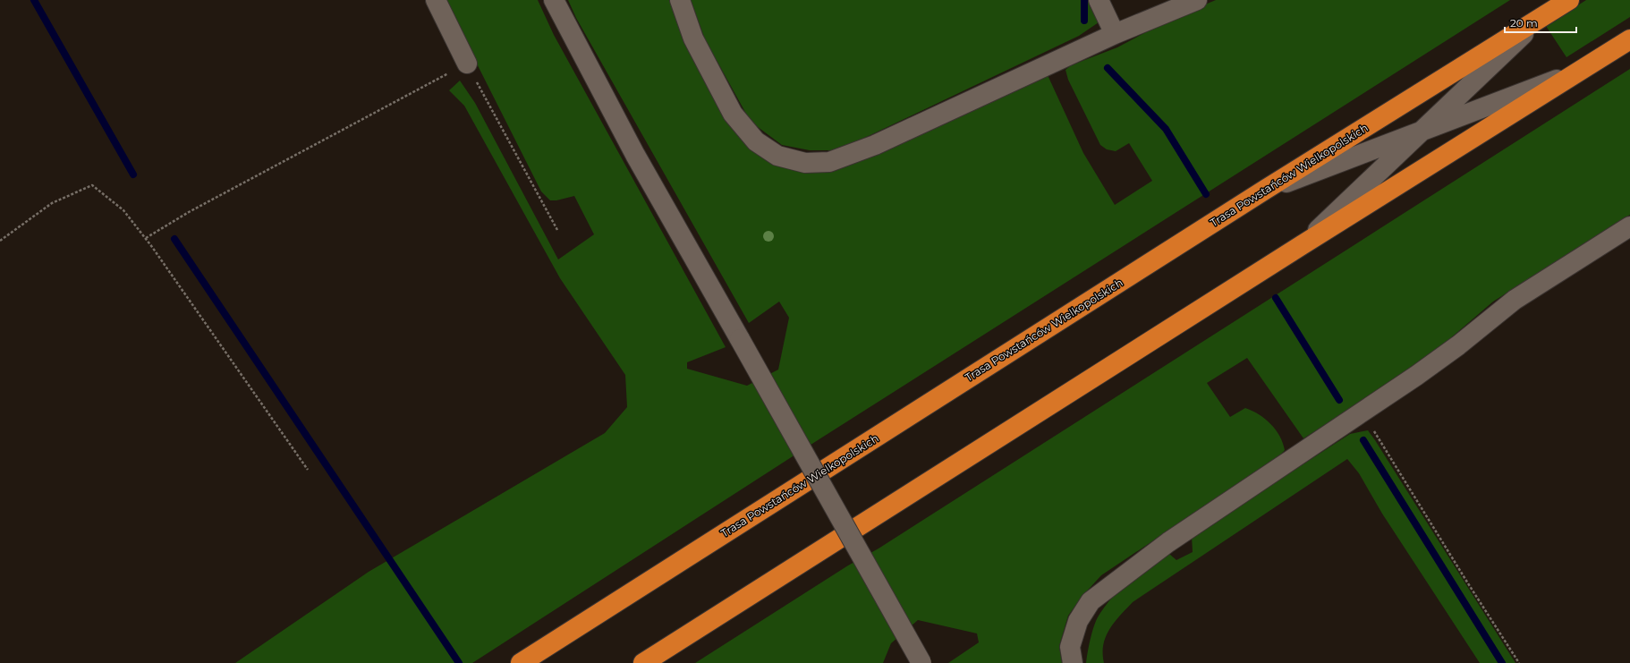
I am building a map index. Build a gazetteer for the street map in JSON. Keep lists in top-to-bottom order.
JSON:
{
  "streets": {
    "highway": ["Trasa Powstańców Wielkopolskich"]
  },
  "scale_bar": "20 m"
}
